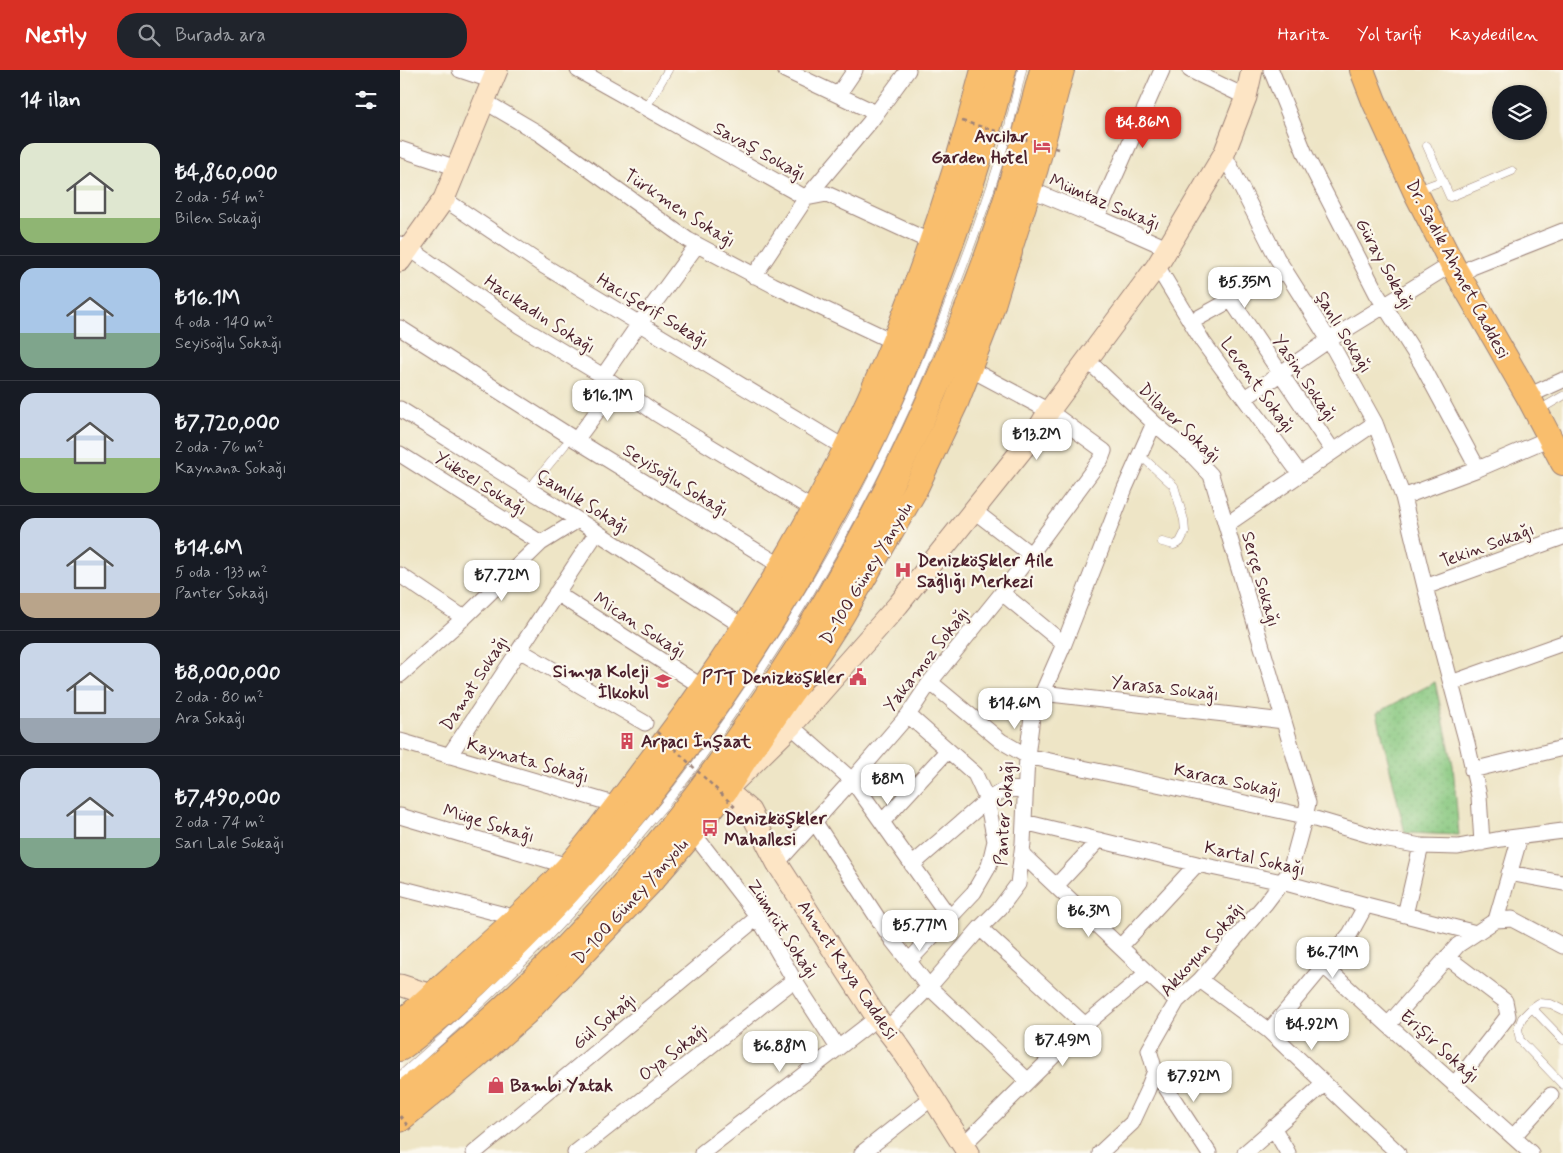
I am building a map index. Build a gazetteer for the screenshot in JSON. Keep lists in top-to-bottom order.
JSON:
{
  "streets": {
    "main road": ["Dr. Sadık Ahmet Caddesi", "D-100 Güney Yanyolu"],
    "street": [
      "Savaş Sokağı",
      "Mümtaz Sokağı",
      "Türkmen Sokağı",
      "Güray Sokağı",
      "Hacışerif Sokağı",
      "Hacıkadın Sokağı",
      "Şanlı Sokağı",
      "Yasin Sokağı",
      "Levent Sokağı",
      "Dilaver Sokağı",
      "Seyisoğlu Sokağı",
      "Yüksel Sokağı",
      "Çamlık Sokağı",
      "Tekin Sokağı",
      "Serçe Sokağı",
      "Mican Sokağı",
      "Yakamoz Sokağı",
      "Damat Sokağı",
      "Yarasa Sokağı",
      "Kaynata Sokağı",
      "Karaca Sokağı",
      "Panter Sokağı",
      "Müge Sokağı",
      "Kartal Sokağı",
      "Zümrüt Sokağı",
      "Akkoyun Sokağı",
      "Ahmet Kaya Caddesi",
      "Gül Sokağı",
      "Erişir Sokağı",
      "Oya Sokağı"
    ]
  },
  "crossings": [
    ["Mümtaz Sokağı", "Levent Sokağı"],
    ["Mümtaz Sokağı", "D-100 Güney Yanyolu"],
    ["Şanlı Sokağı", "Tekin Sokağı"],
    ["Şanlı Sokağı", "Serçe Sokağı"],
    ["Şanlı Sokağı", "Karaca Sokağı"],
    ["Yasin Sokağı", "Serçe Sokağı"],
    ["Levent Sokağı", "Serçe Sokağı"],
    ["Dilaver Sokağı", "Serçe Sokağı"],
    ["Dilaver Sokağı", "Panter Sokağı"],
    ["Çamlık Sokağı", "Damat Sokağı"],
    ["D-100 Güney Yanyolu", "Zümrüt Sokağı"],
    ["D-100 Güney Yanyolu", "Ahmet Kaya Caddesi"],
    ["Serçe Sokağı", "Yarasa Sokağı"],
    ["Serçe Sokağı", "Karaca Sokağı"],
    ["Serçe Sokağı", "Akkoyun Sokağı"],
    ["Mican Sokağı", "Damat Sokağı"],
    ["Yakamoz Sokağı", "Karaca Sokağı"],
    ["Yakamoz Sokağı", "Ahmet Kaya Caddesi"],
    ["Damat Sokağı", "Kaynata Sokağı"],
    ["Yarasa Sokağı", "Panter Sokağı"],
    ["Karaca Sokağı", "Panter Sokağı"],
    ["Karaca Sokağı", "Akkoyun Sokağı"],
    ["Panter Sokağı", "Kartal Sokağı"],
    ["Panter Sokağı", "Zümrüt Sokağı"],
    ["Panter Sokağı", "Ahmet Kaya Caddesi"],
    ["Kartal Sokağı", "Akkoyun Sokağı"],
    ["Zümrüt Sokağı", "Gül Sokağı"],
    ["Zümrüt Sokağı", "Oya Sokağı"]
  ],
  "places": {
    "hotel": ["Avcilar Garden Hotel"],
    "hospital": ["Denizköşkler Aile Sağlığı Merkezi"],
    "public building": ["PTT Denizköşkler"],
    "school or university": ["Simya Koleji İlkokul"],
    "building": ["Arpacı İnşaat"],
    "bus stop": ["Denizköşkler Mahallesi"],
    "shop": ["Bambi Yatak"]
  },
  "page": {
    "header": "Nestly",
    "search": "Burada ara",
    "nav": ["Harita", "Yol tarifi", "Kaydedilen"],
    "heading": "14 ilan",
    "price": [
      "₺4.86M",
      "₺5.35M",
      "₺16.1M",
      "₺13.2M",
      "₺7.72M",
      "₺14.6M",
      "₺8M",
      "₺6.3M",
      "₺5.77M",
      "₺6.71M",
      "₺4.92M",
      "₺7.49M",
      "₺6.88M",
      "₺7.92M"
    ],
    "list": [
      {
        "name": "₺4,860,000",
        "note": "2 oda · 54 m² · Bilen Sokağı"
      },
      {
        "name": "₺16.1M",
        "note": "4 oda · 140 m² · Seyisoğlu Sokağı"
      },
      {
        "name": "₺7,720,000",
        "note": "2 oda · 76 m² · Kaynana Sokağı"
      },
      {
        "name": "₺14.6M",
        "note": "5 oda · 133 m² · Panter Sokağı"
      },
      {
        "name": "₺8,000,000",
        "note": "2 oda · 80 m² · Ara Sokağı"
      },
      {
        "name": "₺7,490,000",
        "note": "2 oda · 74 m² · Sarı Lale Sokağı"
      }
    ]
  }
}
